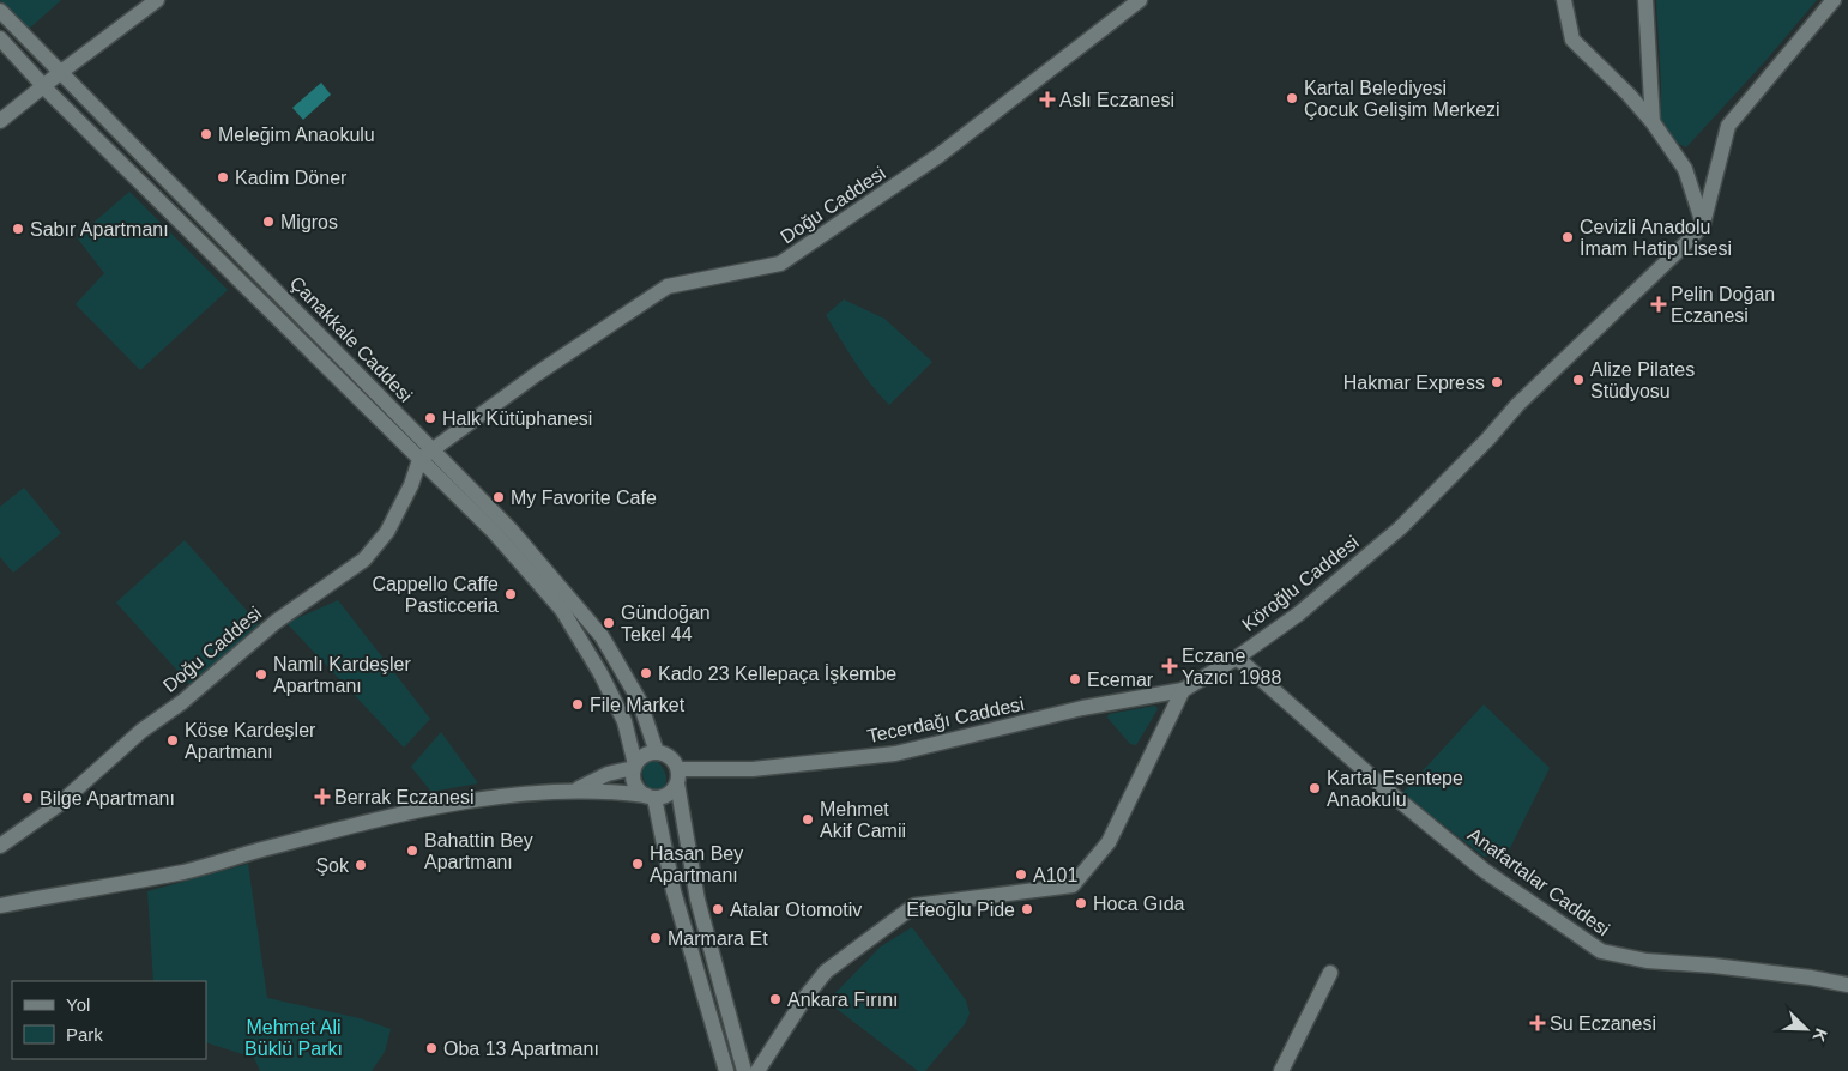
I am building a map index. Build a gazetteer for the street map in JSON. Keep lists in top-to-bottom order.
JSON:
{
  "streets": {
    "street": [
      "Doğu Caddesi",
      "Çanakkale Caddesi",
      "Köroğlu Caddesi",
      "Tecerdağı Caddesi",
      "Anafartalar Caddesi"
    ]
  },
  "crossings": [
    ["Doğu Caddesi", "Çanakkale Caddesi"],
    ["Çanakkale Caddesi", "Tecerdağı Caddesi"],
    ["Köroğlu Caddesi", "Tecerdağı Caddesi"],
    ["Köroğlu Caddesi", "Anafartalar Caddesi"]
  ],
  "parks": ["Mehmet Ali Büklü Parkı"],
  "places": {
    "other": [
      "Kartal Belediyesi Çocuk Gelişim Merkezi",
      "Meleğim Anaokulu",
      "Kadim Döner",
      "Migros",
      "Sabır Apartmanı",
      "Cevizli Anadolu İmam Hatip Lisesi",
      "Alize Pilates Stüdyosu",
      "Hakmar Express",
      "Halk Kütüphanesi",
      "My Favorite Cafe",
      "Cappello Caffe Pasticceria",
      "Gündoğan Tekel 44",
      "Kado 23 Kellepaça İşkembe",
      "Namlı Kardeşler Apartmanı",
      "Ecemar",
      "File Market",
      "Köse Kardeşler Apartmanı",
      "Kartal Esentepe Anaokulu",
      "Bilge Apartmanı",
      "Mehmet Akif Camii",
      "Bahattin Bey Apartmanı",
      "Hasan Bey Apartmanı",
      "Şok",
      "A101",
      "Hoca Gıda",
      "Atalar Otomotiv",
      "Efeoğlu Pide",
      "Marmara Et",
      "Ankara Fırını",
      "Oba 13 Apartmanı"
    ],
    "health": [
      "Aslı Eczanesi",
      "Pelin Doğan Eczanesi",
      "Eczane Yazıcı 1988",
      "Berrak Eczanesi",
      "Su Eczanesi"
    ]
  },
  "legend": ["Yol", "Park"],
  "north": "bottom right"
}
